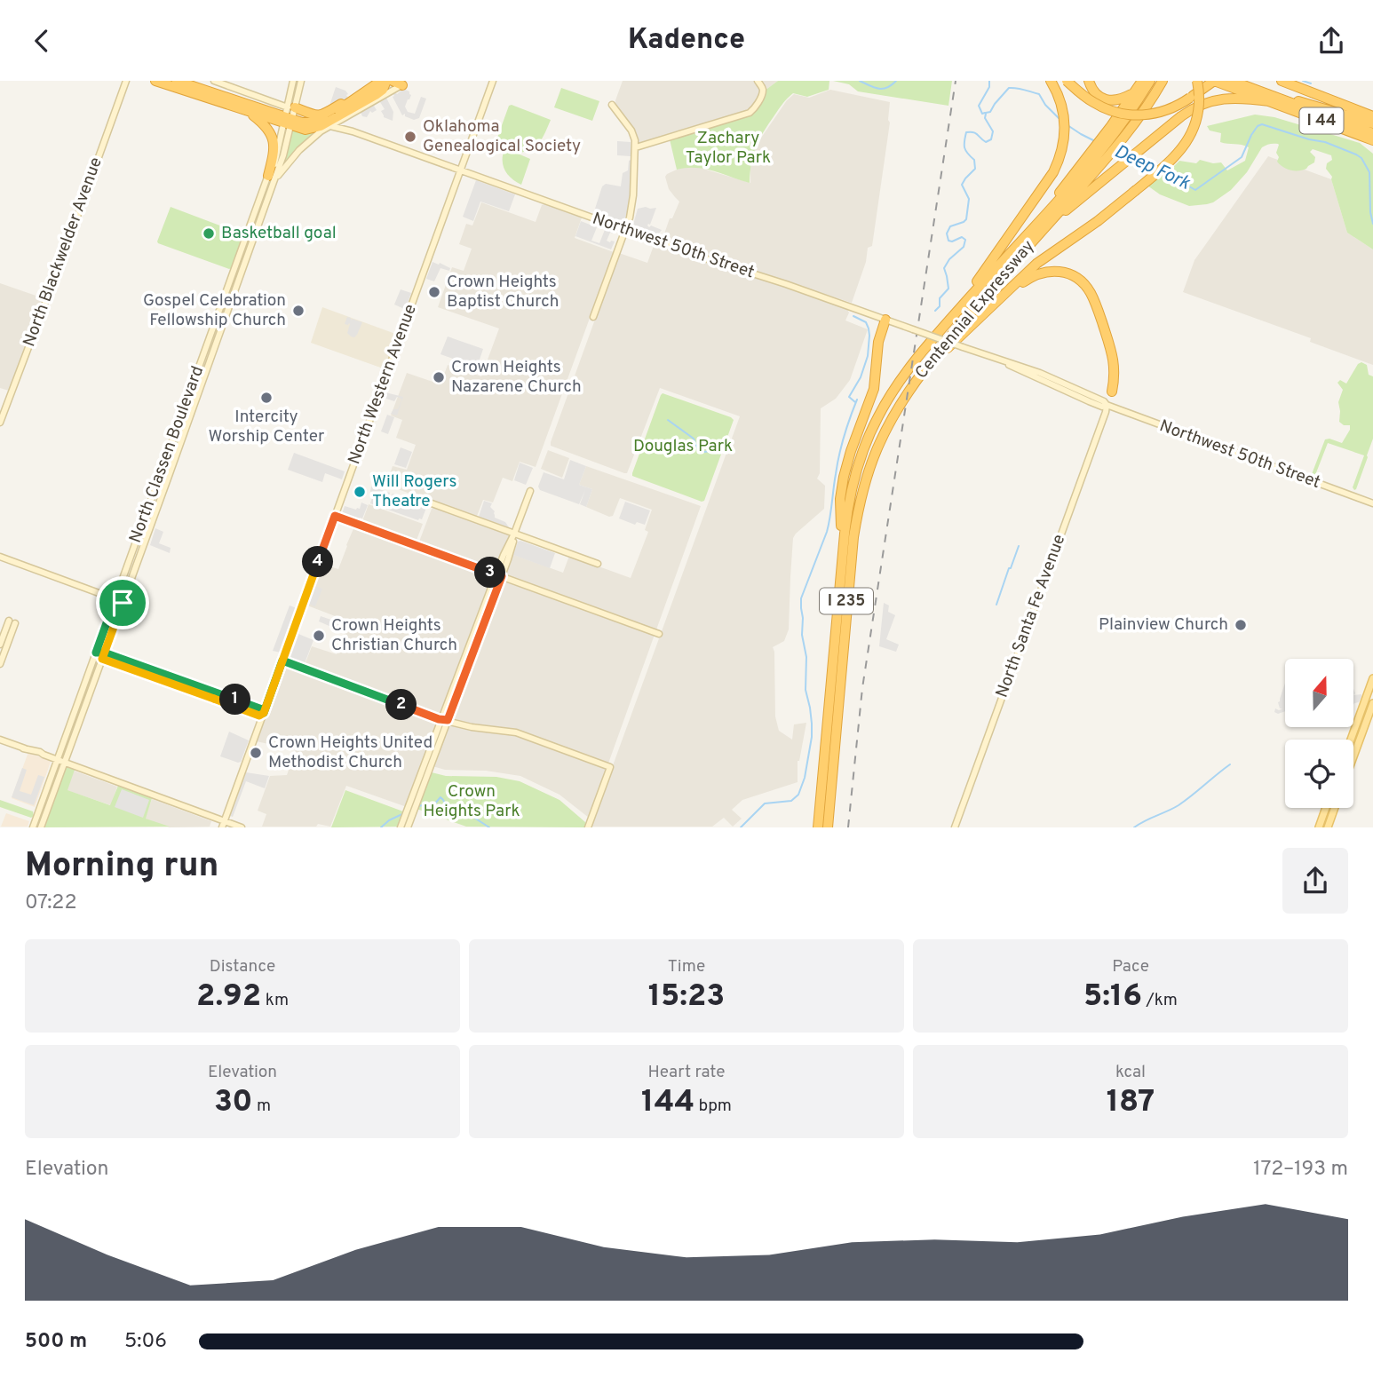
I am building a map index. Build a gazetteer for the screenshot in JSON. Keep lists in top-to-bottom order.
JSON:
{
  "streets": {
    "highway": ["I 44", "Centennial Expressway", "I 235"],
    "street": [
      "Northwest 50th Street",
      "North Blackwelder Avenue",
      "North Western Avenue",
      "North Classen Boulevard",
      "North Santa Fe Avenue"
    ]
  },
  "crossings": [
    ["Northwest 50th Street", "North Western Avenue"],
    ["Northwest 50th Street", "North Santa Fe Avenue"]
  ],
  "water": ["Deep Fork"],
  "parks": ["Zachary Taylor Park", "Douglas Park", "Crown Heights Park"],
  "places": [
    "Oklahoma Genealogical Society",
    "Basketball goal",
    "Crown Heights Baptist Church",
    "Gospel Celebration Fellowship Church",
    "Crown Heights Nazarene Church",
    "Intercity Worship Center",
    "Will Rogers Theatre",
    "Plainview Church",
    "Crown Heights Christian Church",
    "Crown Heights United Methodist Church"
  ],
  "north": "top",
  "page": {
    "header": "Kadence",
    "pins": [
      "4",
      "3",
      "1",
      "2"
    ],
    "heading": ["Morning run", "07:22"],
    "stats": [
      ["Distance", "2.92 km"],
      ["Time", "15:23"],
      ["Pace", "5:16 /km"],
      ["Elevation", "30 m"],
      ["Heart rate", "144 bpm"],
      ["kcal", "187"]
    ],
    "chart": ["Elevation", "172–193 m"],
    "list": [
      {
        "name": "500 m",
        "note": "5:06"
      }
    ]
  }
}
